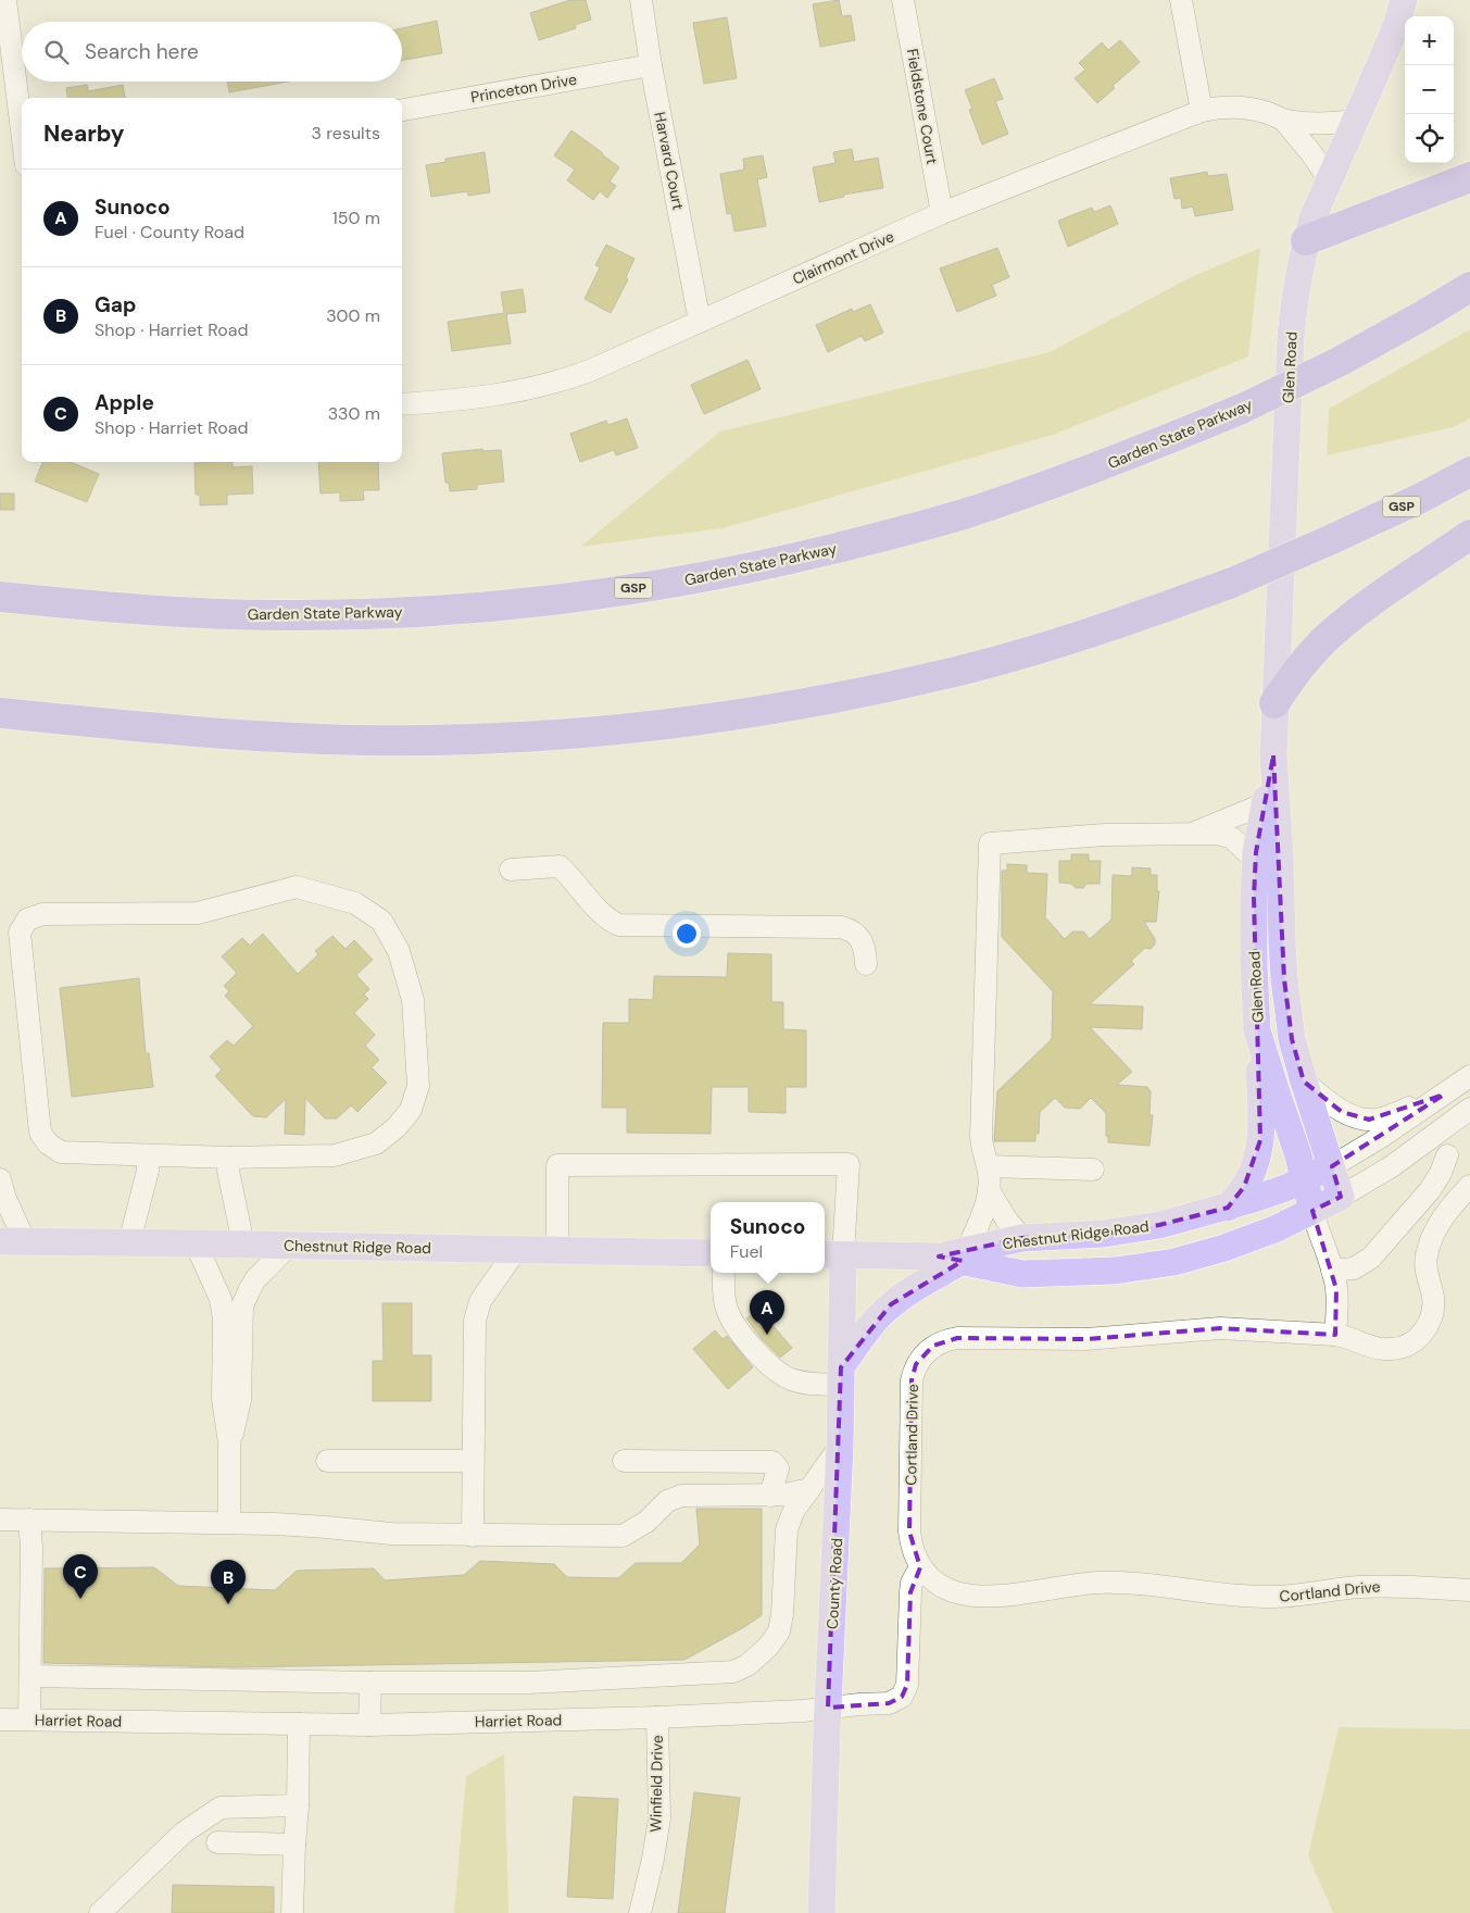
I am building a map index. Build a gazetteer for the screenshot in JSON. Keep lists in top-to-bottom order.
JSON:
{
  "streets": {
    "highway": ["Garden State Parkway", "GSP"],
    "main road": ["Glen Road", "Chestnut Ridge Road", "County Road"],
    "street": [
      "Princeton Drive",
      "Fieldstone Court",
      "Harvard Court",
      "Clairmont Drive",
      "Cortland Drive",
      "Harriet Road",
      "Winfield Drive"
    ]
  },
  "crossings": [
    ["Princeton Drive", "Harvard Court"],
    ["Fieldstone Court", "Clairmont Drive"],
    ["Harvard Court", "Clairmont Drive"],
    ["Clairmont Drive", "Glen Road"],
    ["Glen Road", "Chestnut Ridge Road"],
    ["Chestnut Ridge Road", "County Road"],
    ["Cortland Drive", "Harriet Road"],
    ["County Road", "Harriet Road"],
    ["Harriet Road", "Winfield Drive"]
  ],
  "page": {
    "map_buttons": ["+", "−"],
    "search": "Search here",
    "heading": ["Nearby", "3 results"],
    "list": [
      {
        "mark": "A",
        "name": "Sunoco",
        "note": "Fuel · County Road",
        "value": "150 m"
      },
      {
        "mark": "B",
        "name": "Gap",
        "note": "Shop · Harriet Road",
        "value": "300 m"
      },
      {
        "mark": "C",
        "name": "Apple",
        "note": "Shop · Harriet Road",
        "value": "330 m"
      }
    ],
    "popup": ["Sunoco", "Fuel"],
    "pins": ["A", "C", "B"]
  }
}
